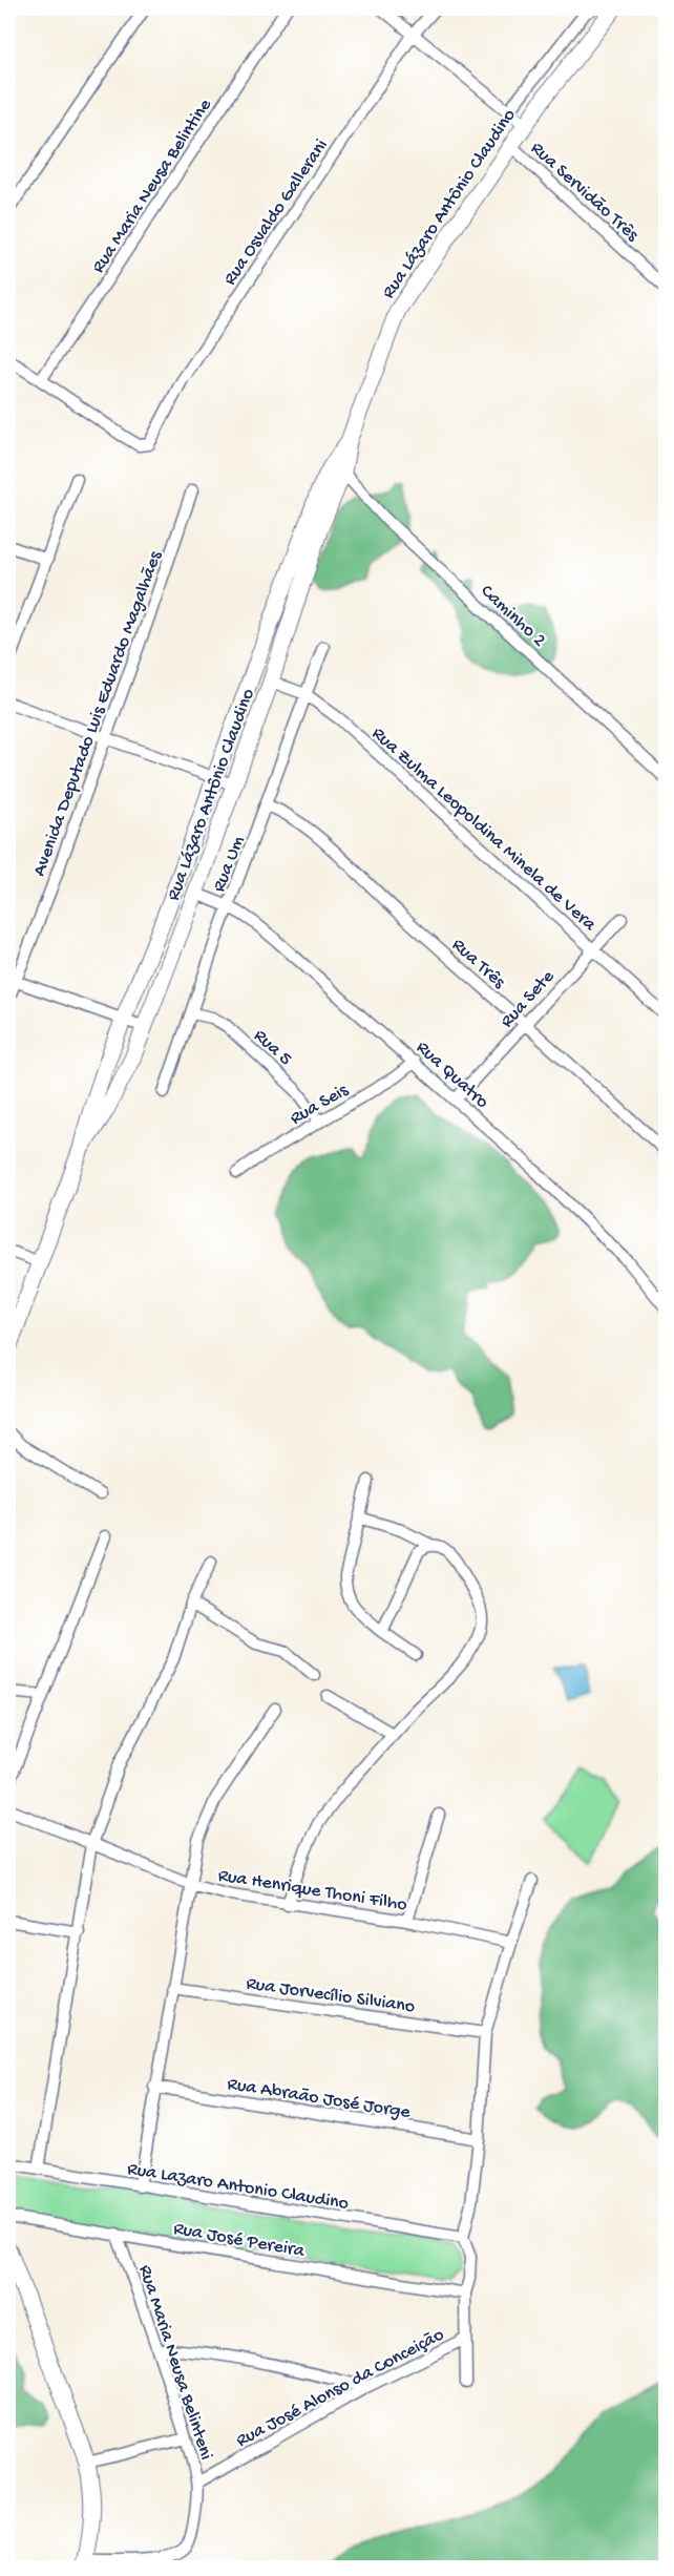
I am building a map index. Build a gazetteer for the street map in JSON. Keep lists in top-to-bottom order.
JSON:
{
  "streets": {
    "main road": ["Rua Lázaro Antônio Claudino"],
    "street": [
      "Rua Maria Neusa Belintine",
      "Rua Servidão Três",
      "Rua Osvaldo Gallerani",
      "Caminho 2",
      "Avenida Deputado Luis Eduardo Magalhães",
      "Rua Zulma Leopoldina Minela de Vera",
      "Rua Um",
      "Rua Três",
      "Rua Sete",
      "Rua 5",
      "Rua Quatro",
      "Rua Seis",
      "Rua Henrique Thoni Filho",
      "Rua Jorvecílio Silviano",
      "Rua Abraão José Jorge",
      "Rua Lazaro Antonio Claudino",
      "Rua José Pereira",
      "Rua Maria Neusa Belinteni",
      "Rua José Alonso da Conceição"
    ]
  },
  "crossings": [
    ["Rua Maria Neusa Belintine", "Rua Osvaldo Gallerani"],
    ["Rua Servidão Três", "Rua Lázaro Antônio Claudino"],
    ["Rua Lázaro Antônio Claudino", "Caminho 2"],
    ["Rua Lázaro Antônio Claudino", "Rua Zulma Leopoldina Minela de Vera"],
    ["Rua Lázaro Antônio Claudino", "Rua Quatro"],
    ["Rua Zulma Leopoldina Minela de Vera", "Rua Um"],
    ["Rua Zulma Leopoldina Minela de Vera", "Rua Sete"],
    ["Rua Um", "Rua Três"],
    ["Rua Um", "Rua 5"],
    ["Rua Um", "Rua Quatro"],
    ["Rua Três", "Rua Sete"],
    ["Rua Sete", "Rua Quatro"],
    ["Rua 5", "Rua Seis"],
    ["Rua Quatro", "Rua Seis"],
    ["Rua José Pereira", "Rua Maria Neusa Belinteni"],
    ["Rua Maria Neusa Belinteni", "Rua José Alonso da Conceição"]
  ]
}
